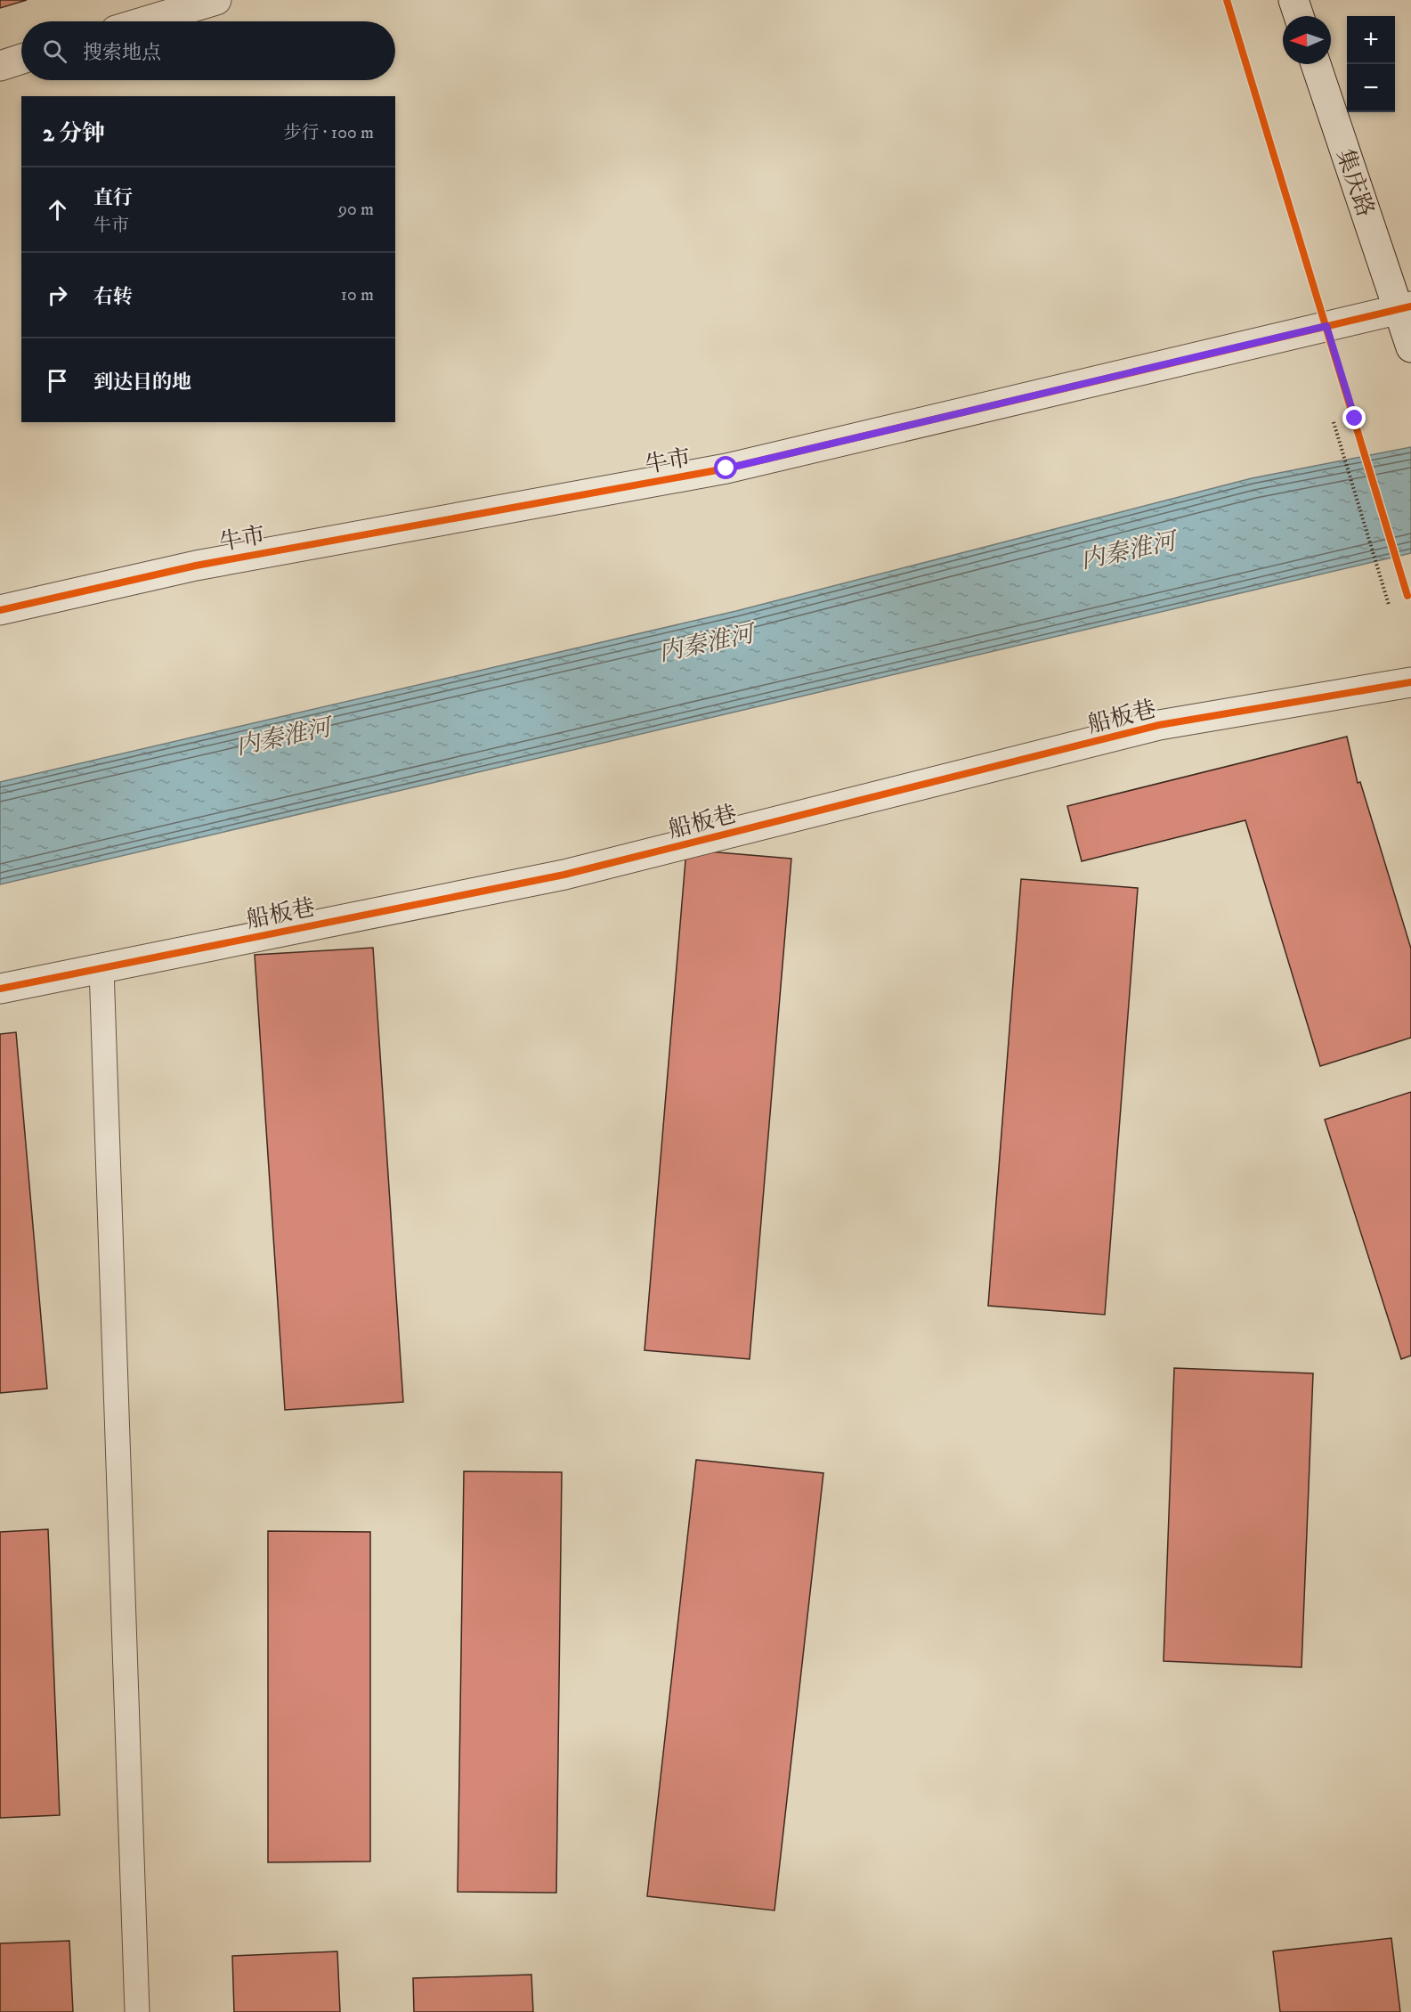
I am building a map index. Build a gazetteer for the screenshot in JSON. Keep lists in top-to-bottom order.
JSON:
{
  "streets": {
    "street": ["集庆路", "牛市", "船板巷"]
  },
  "crossings": [
    ["集庆路", "牛市"]
  ],
  "water": ["内秦淮河"],
  "north": "left",
  "page": {
    "map_buttons": ["+", "−"],
    "search": "搜索地点",
    "heading": ["2 分钟", "步行 · 100 m"],
    "list": [
      ["直行", "牛市", "90 m"],
      ["右转", "10 m"],
      "到达目的地"
    ]
  }
}
